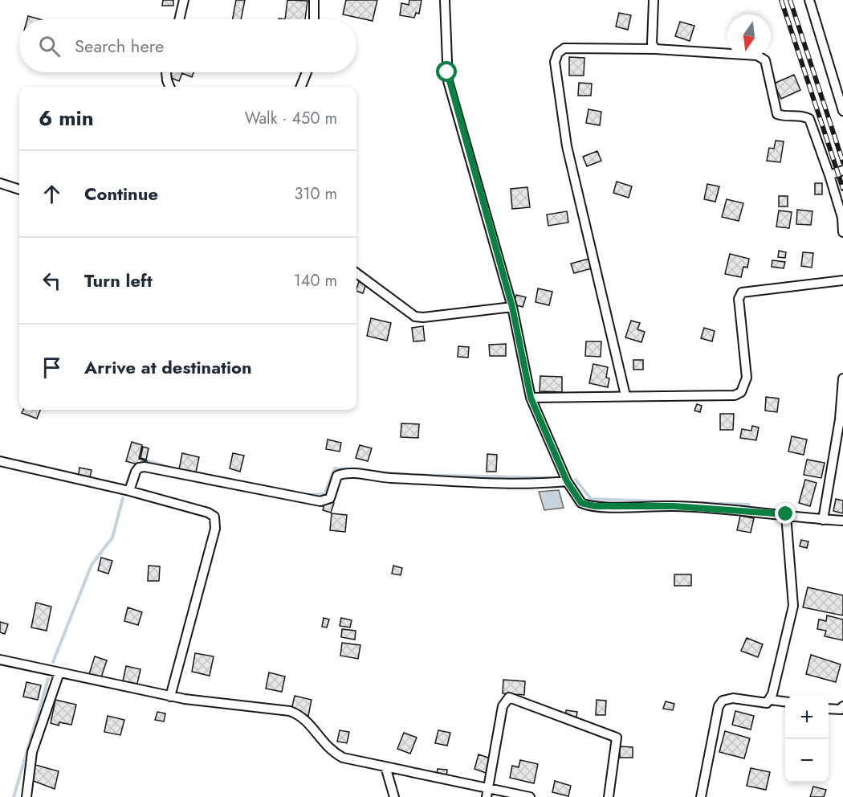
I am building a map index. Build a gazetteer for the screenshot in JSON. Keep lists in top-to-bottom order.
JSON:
{
  "north": "bottom",
  "page": {
    "search": "Search here",
    "heading": ["6 min", "Walk · 450 m"],
    "list": [
      ["Continue", "310 m"],
      ["Turn left", "140 m"],
      "Arrive at destination"
    ],
    "map_buttons": ["+", "−"]
  }
}
